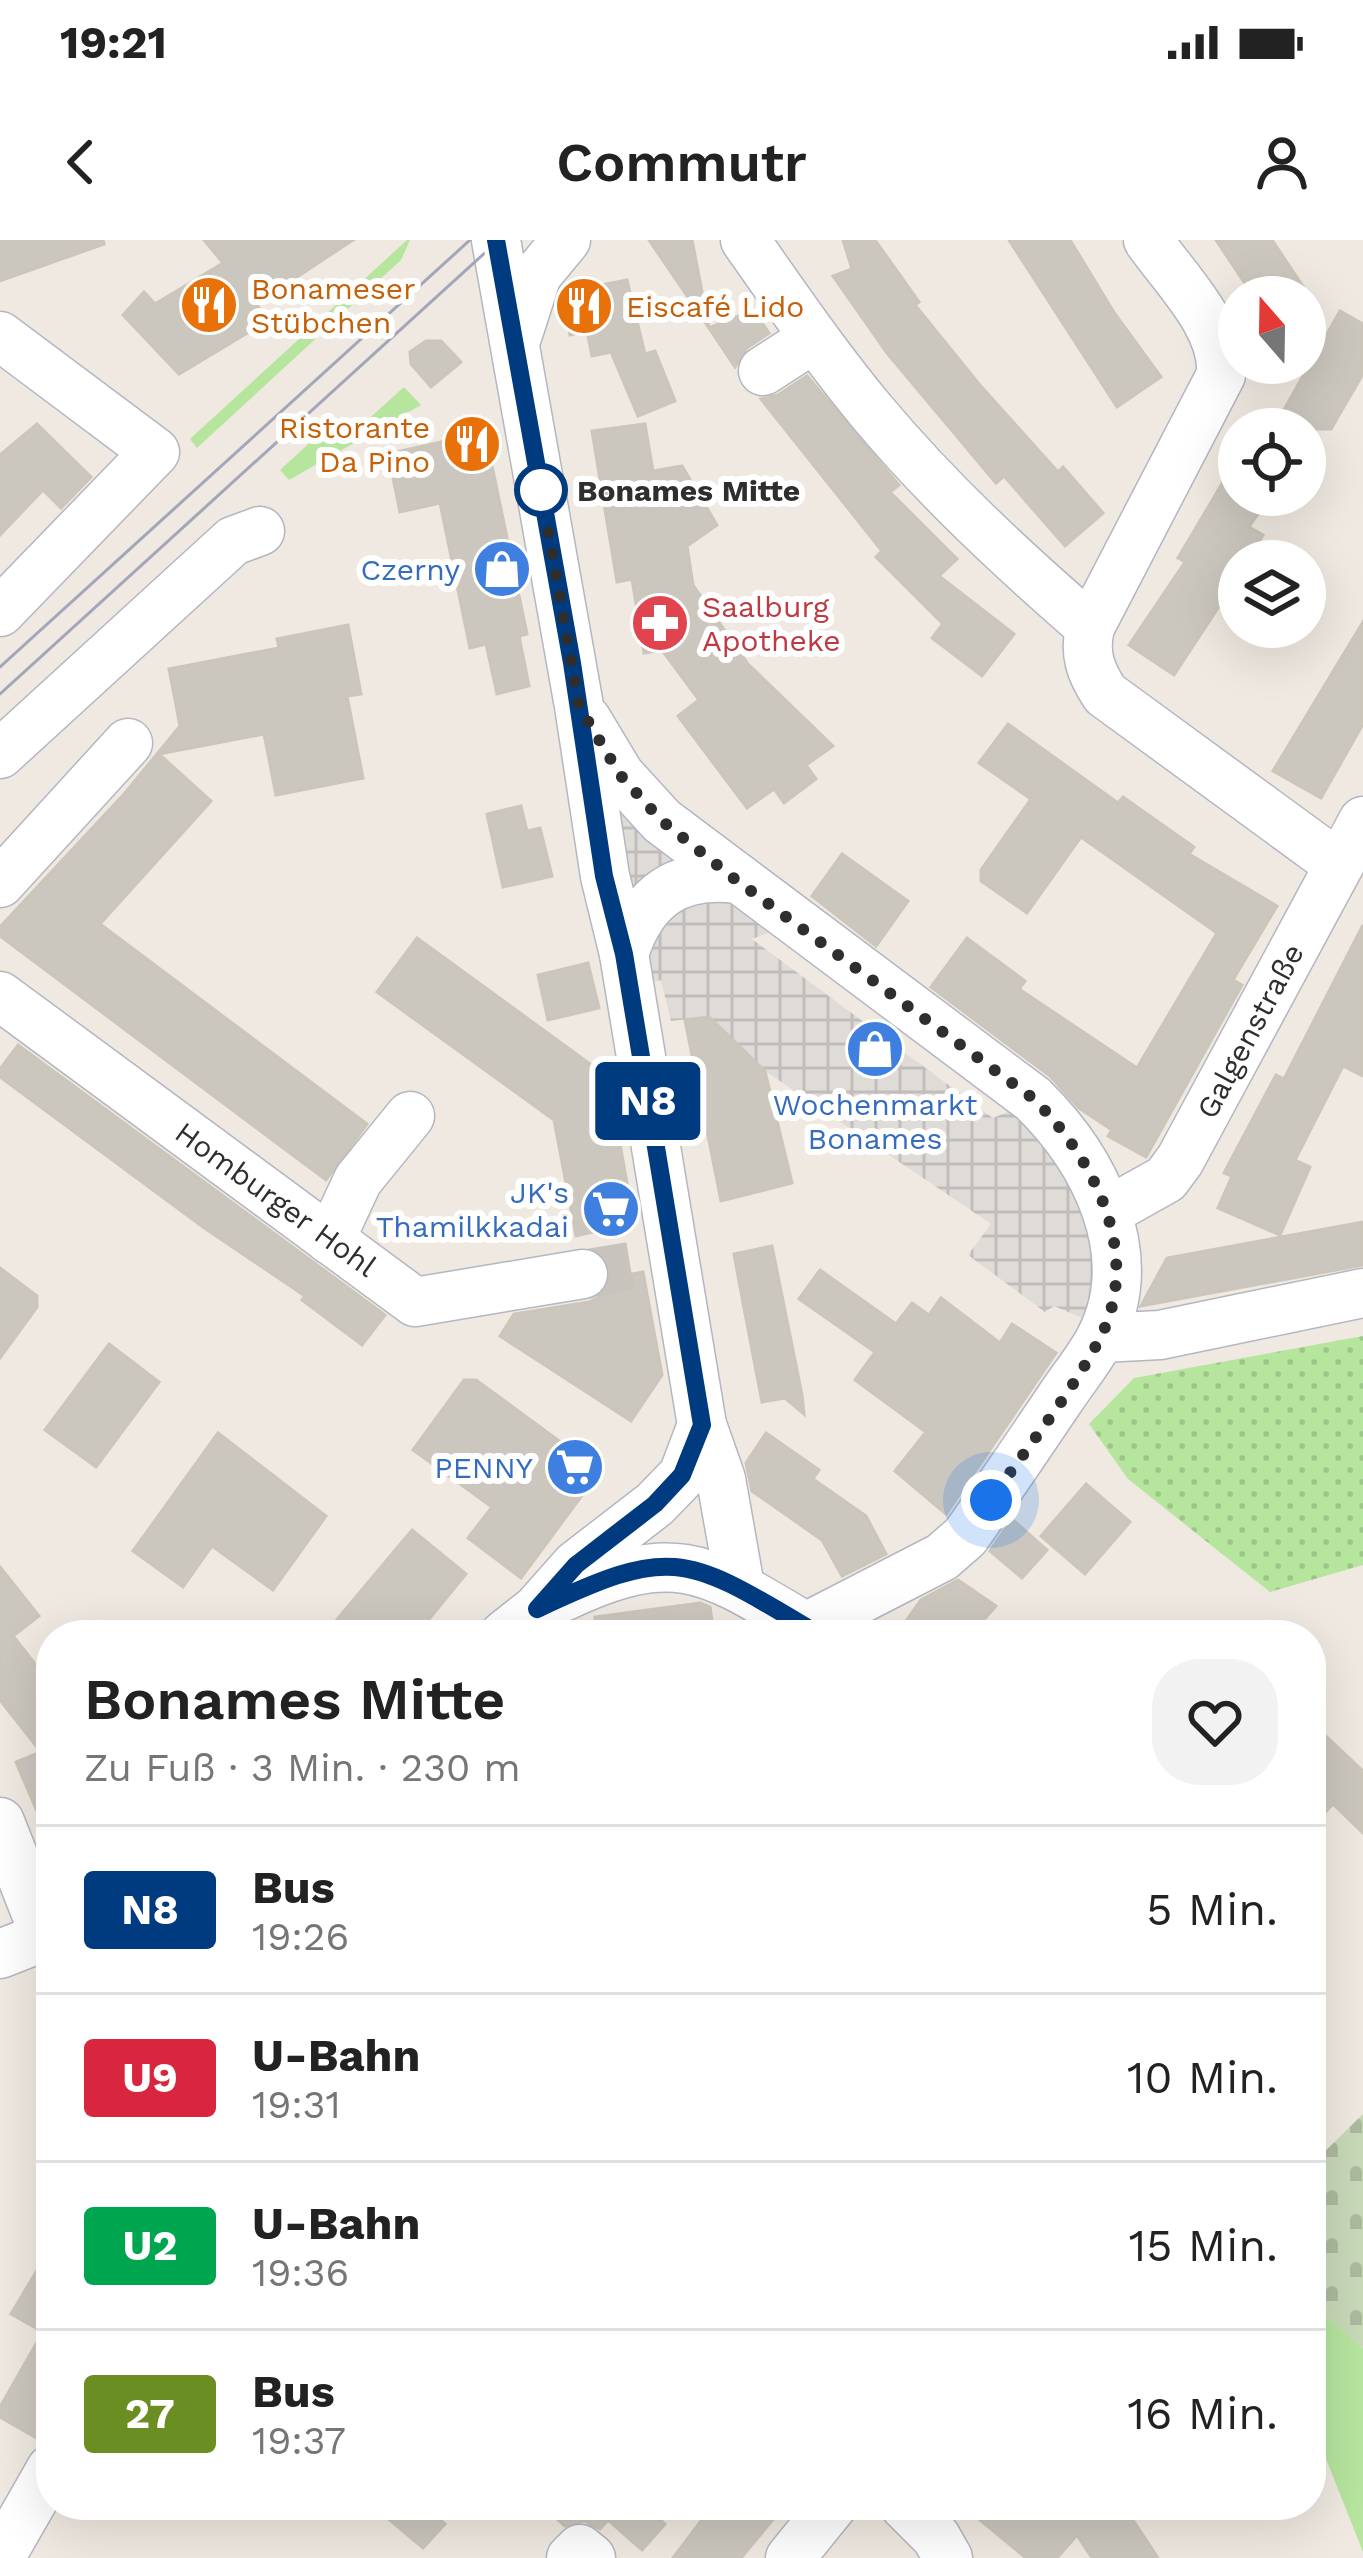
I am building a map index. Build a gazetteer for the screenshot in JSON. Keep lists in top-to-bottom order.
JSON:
{
  "streets": {
    "street": ["Galgenstraße", "Homburger Hohl"]
  },
  "places": {
    "restaurant": ["Bonameser Stübchen", "Eiscafé Lido", "Ristorante Da Pino"],
    "other": ["Bonames Mitte"],
    "shop": ["Czerny", "Wochenmarkt Bonames"],
    "pharmacy": ["Saalburg Apotheke"],
    "supermarket": ["JK's Thamilkkadai", "PENNY"]
  },
  "lines": ["bus line N8"],
  "north": "top",
  "page": {
    "status": "19:21",
    "header": "Commutr",
    "on_map": "N8",
    "heading": ["Bonames Mitte", "Zu Fuß · 3 Min. · 230 m"],
    "list": [
      {
        "mark": "N8",
        "name": "Bus",
        "note": "19:26",
        "value": "5 Min."
      },
      {
        "mark": "U9",
        "name": "U-Bahn",
        "note": "19:31",
        "value": "10 Min."
      },
      {
        "mark": "U2",
        "name": "U-Bahn",
        "note": "19:36",
        "value": "15 Min."
      },
      {
        "mark": "27",
        "name": "Bus",
        "note": "19:37",
        "value": "16 Min."
      }
    ]
  }
}
